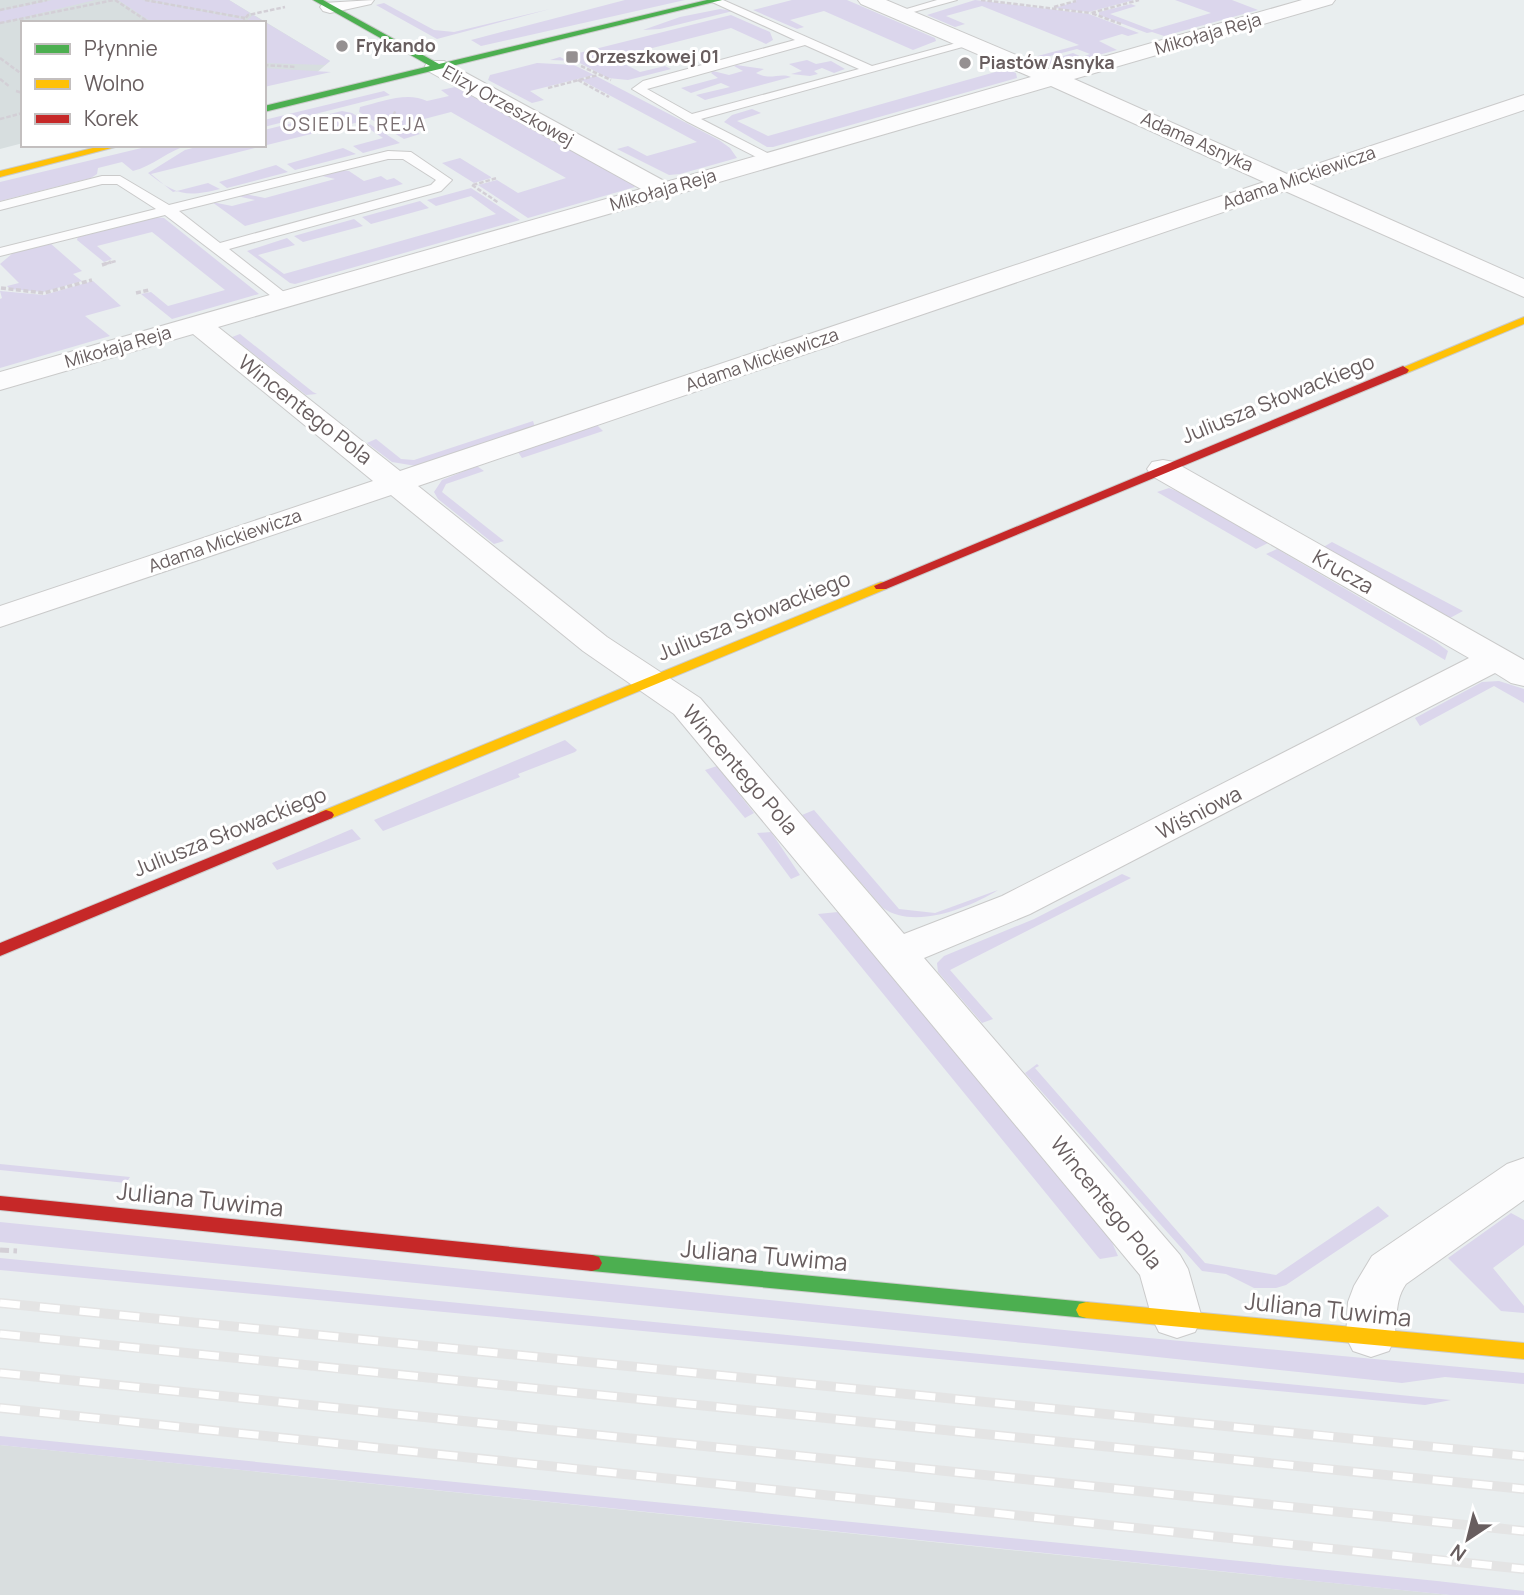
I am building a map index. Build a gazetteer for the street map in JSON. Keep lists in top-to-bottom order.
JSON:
{
  "streets": {
    "street": [
      "Mikołaja Reja",
      "Elizy Orzeszkowej",
      "Adama Asnyka",
      "Adama Mickiewicza",
      "Juliusza Słowackiego",
      "Wincentego Pola",
      "Krucza",
      "Wiśniowa",
      "Juliana Tuwima"
    ]
  },
  "crossings": [
    ["Mikołaja Reja", "Elizy Orzeszkowej"],
    ["Mikołaja Reja", "Adama Asnyka"],
    ["Mikołaja Reja", "Wincentego Pola"],
    ["Adama Asnyka", "Adama Mickiewicza"],
    ["Adama Mickiewicza", "Wincentego Pola"],
    ["Juliusza Słowackiego", "Wincentego Pola"],
    ["Juliusza Słowackiego", "Krucza"],
    ["Wincentego Pola", "Wiśniowa"],
    ["Wincentego Pola", "Juliana Tuwima"],
    ["Krucza", "Wiśniowa"]
  ],
  "districts": ["OSIEDLE REJA"],
  "places": {
    "other": ["Frykando", "Piastów Asnyka"],
    "transit": ["Orzeszkowej 01"]
  },
  "legend": ["Płynnie", "Wolno", "Korek"],
  "north": "bottom left"
}
